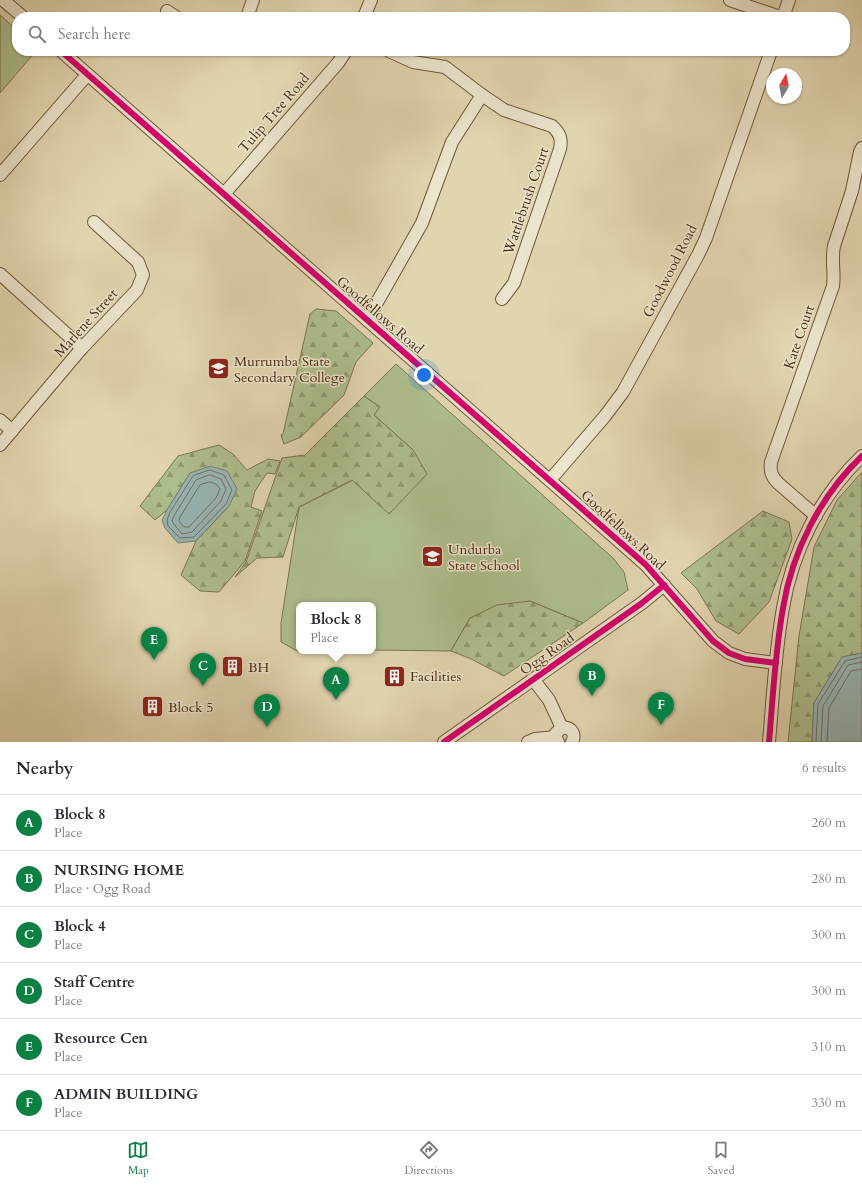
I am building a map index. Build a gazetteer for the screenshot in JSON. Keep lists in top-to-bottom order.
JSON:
{
  "streets": {
    "street": [
      "Tulip Tree Road",
      "Wattlebrush Court",
      "Goodwood Road",
      "Goodfellows Road",
      "Marlene Street",
      "Kate Court",
      "Ogg Road"
    ]
  },
  "crossings": [
    ["Tulip Tree Road", "Goodfellows Road"],
    ["Goodwood Road", "Goodfellows Road"],
    ["Goodfellows Road", "Ogg Road"]
  ],
  "places": {
    "school or university": ["Murrumba State Secondary College", "Undurba State School"],
    "building": ["BH", "Facilities", "Block 5"]
  },
  "north": "top",
  "page": {
    "search": "Search here",
    "popup": ["Block 8", "Place"],
    "pins": [
      "E",
      "C",
      "B",
      "A",
      "F",
      "D"
    ],
    "heading": ["Nearby", "6 results"],
    "list": [
      {
        "mark": "A",
        "name": "Block 8",
        "note": "Place",
        "value": "260 m"
      },
      {
        "mark": "B",
        "name": "NURSING HOME",
        "note": "Place · Ogg Road",
        "value": "280 m"
      },
      {
        "mark": "C",
        "name": "Block 4",
        "note": "Place",
        "value": "300 m"
      },
      {
        "mark": "D",
        "name": "Staff Centre",
        "note": "Place",
        "value": "300 m"
      },
      {
        "mark": "E",
        "name": "Resource Cen",
        "note": "Place",
        "value": "310 m"
      },
      {
        "mark": "F",
        "name": "ADMIN BUILDING",
        "note": "Place",
        "value": "330 m"
      }
    ],
    "nav": ["Map", "Directions", "Saved"]
  }
}
